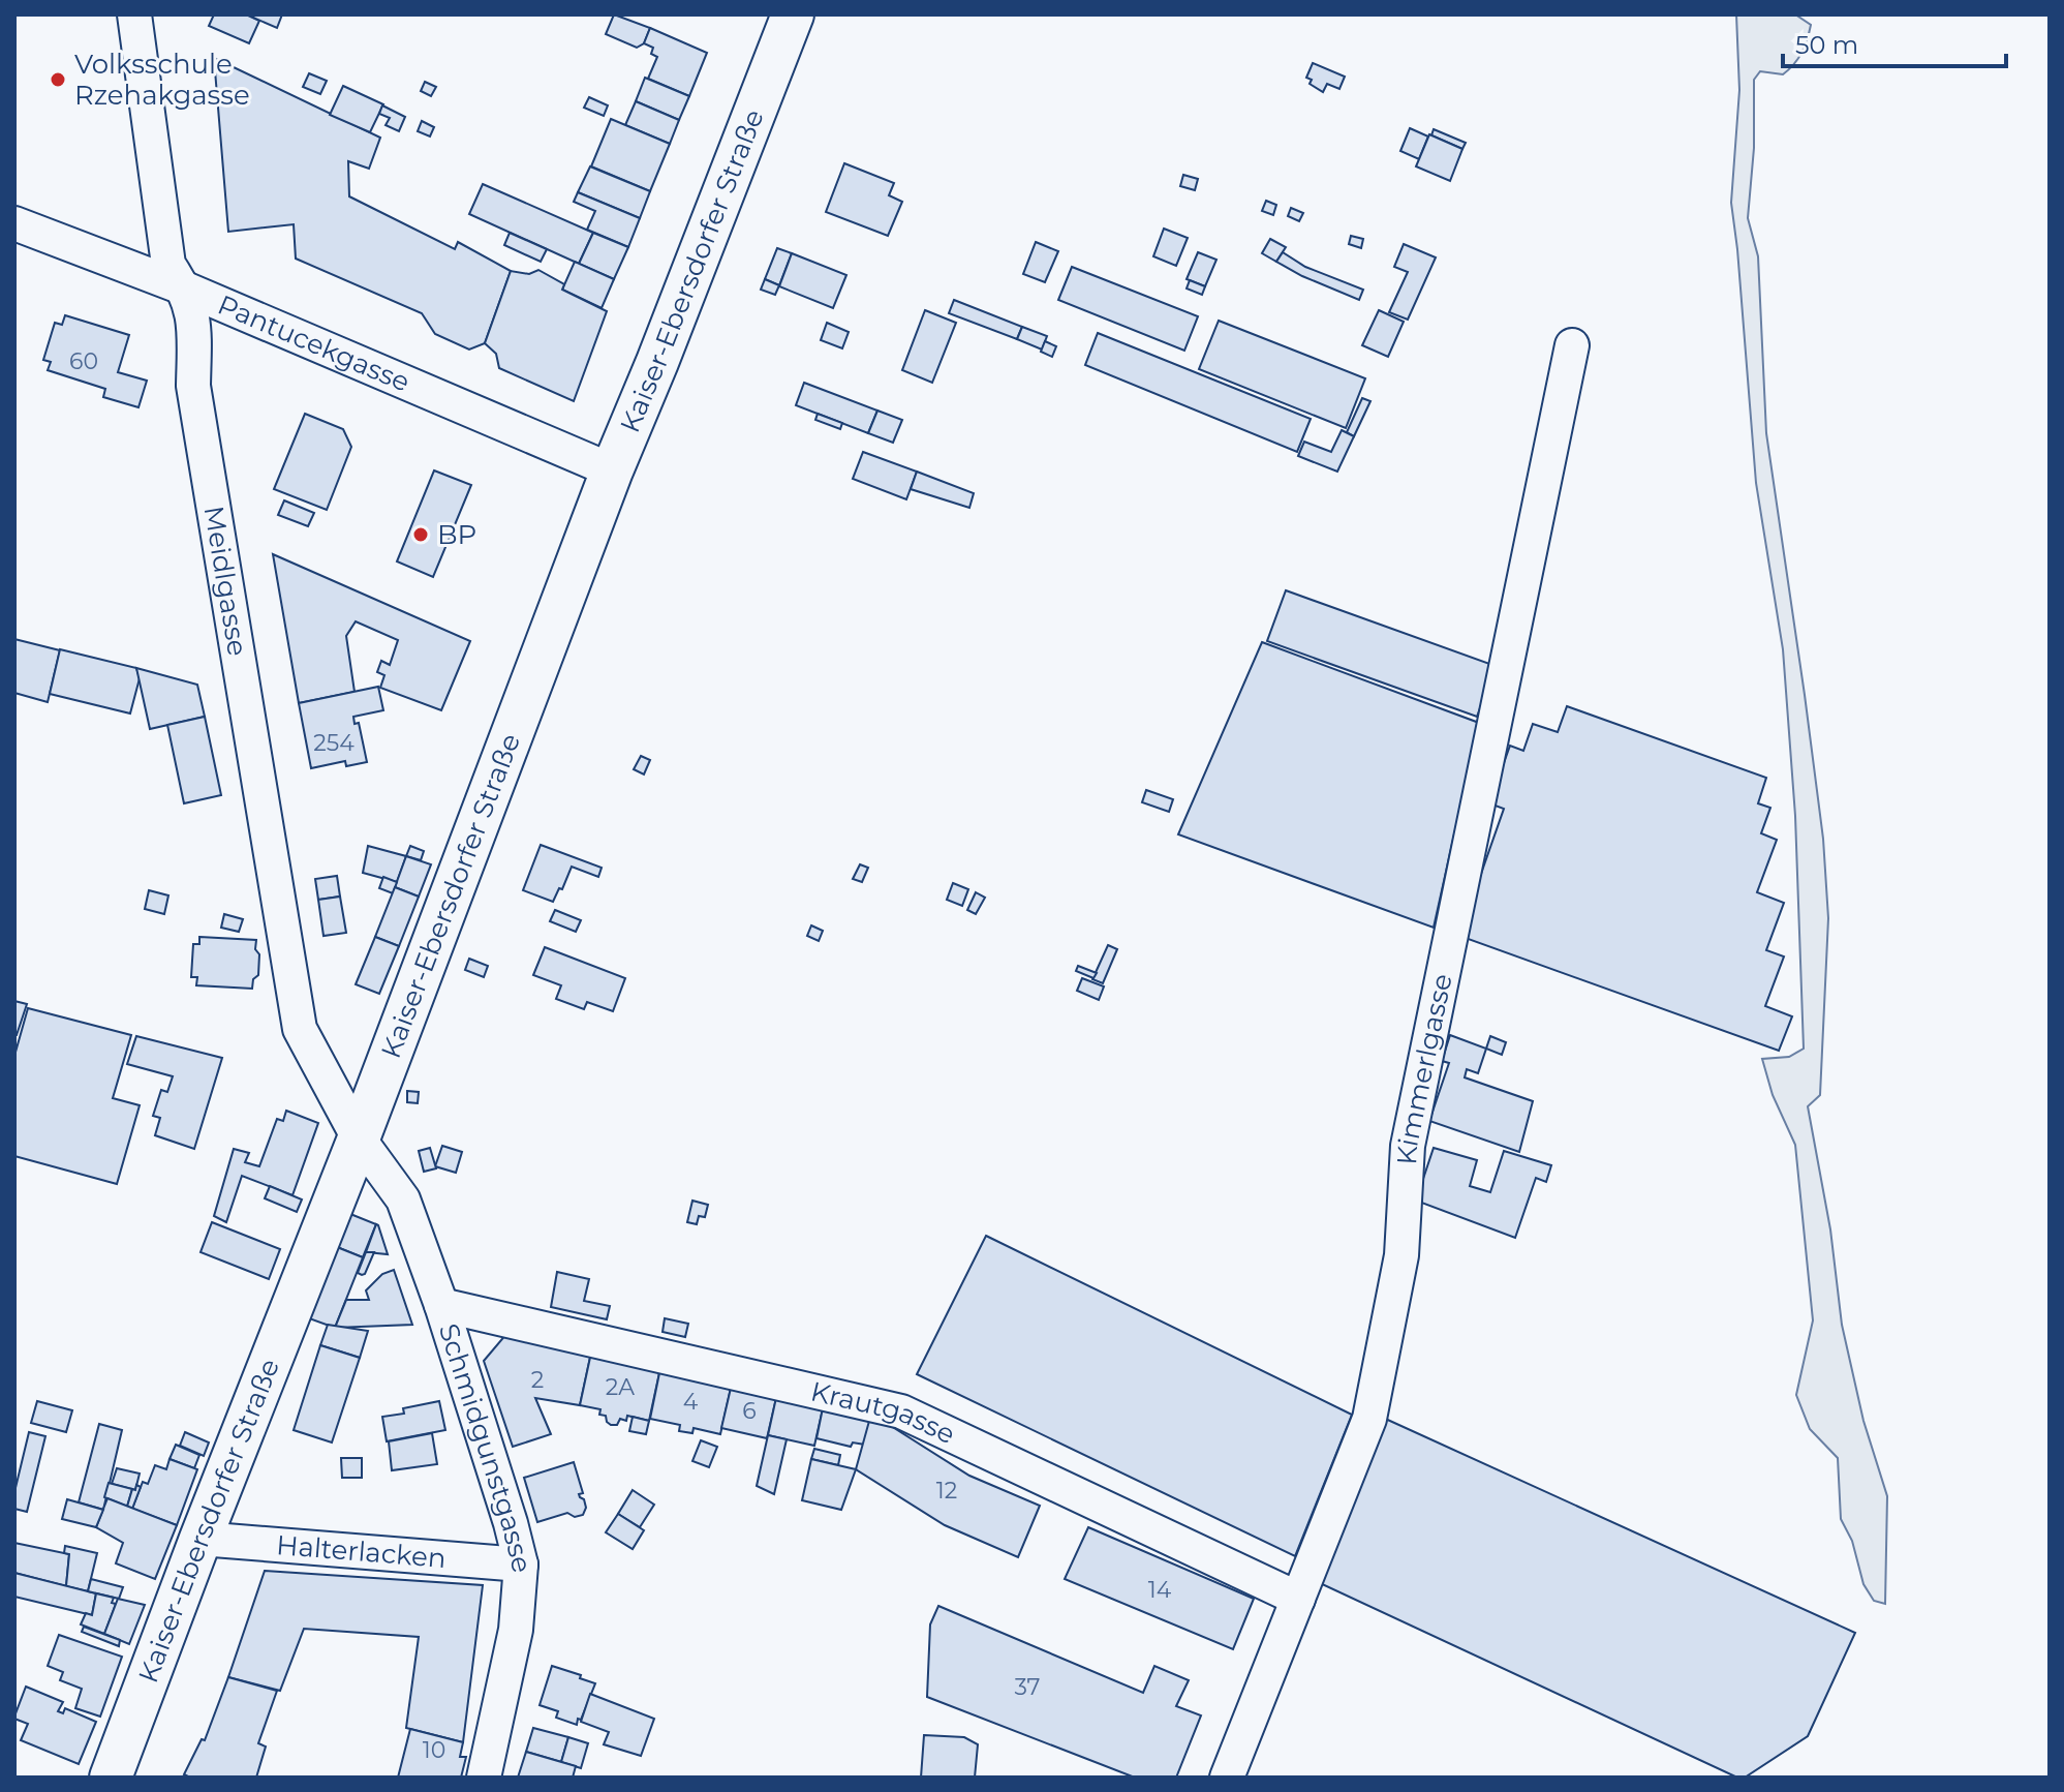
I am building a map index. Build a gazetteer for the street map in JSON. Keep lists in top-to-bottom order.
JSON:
{
  "streets": {
    "main road": ["Kaiser-Ebersdorfer Straße"],
    "street": [
      "Pantucekgasse",
      "Meidlgasse",
      "Kimmerlgasse",
      "Krautgasse",
      "Schmidgunstgasse",
      "Halterlacken"
    ]
  },
  "crossings": [
    ["Kaiser-Ebersdorfer Straße", "Pantucekgasse"],
    ["Kaiser-Ebersdorfer Straße", "Meidlgasse"],
    ["Kaiser-Ebersdorfer Straße", "Schmidgunstgasse"],
    ["Kaiser-Ebersdorfer Straße", "Halterlacken"],
    ["Pantucekgasse", "Meidlgasse"],
    ["Meidlgasse", "Schmidgunstgasse"],
    ["Kimmerlgasse", "Krautgasse"],
    ["Krautgasse", "Schmidgunstgasse"],
    ["Schmidgunstgasse", "Halterlacken"]
  ],
  "places": ["Volksschule Rzehakgasse", "BP"],
  "house_numbers": [
    "60",
    "254",
    "2",
    "2A",
    "4",
    "6",
    "12",
    "14",
    "37",
    "10"
  ],
  "scale_bar": "50 m"
}
